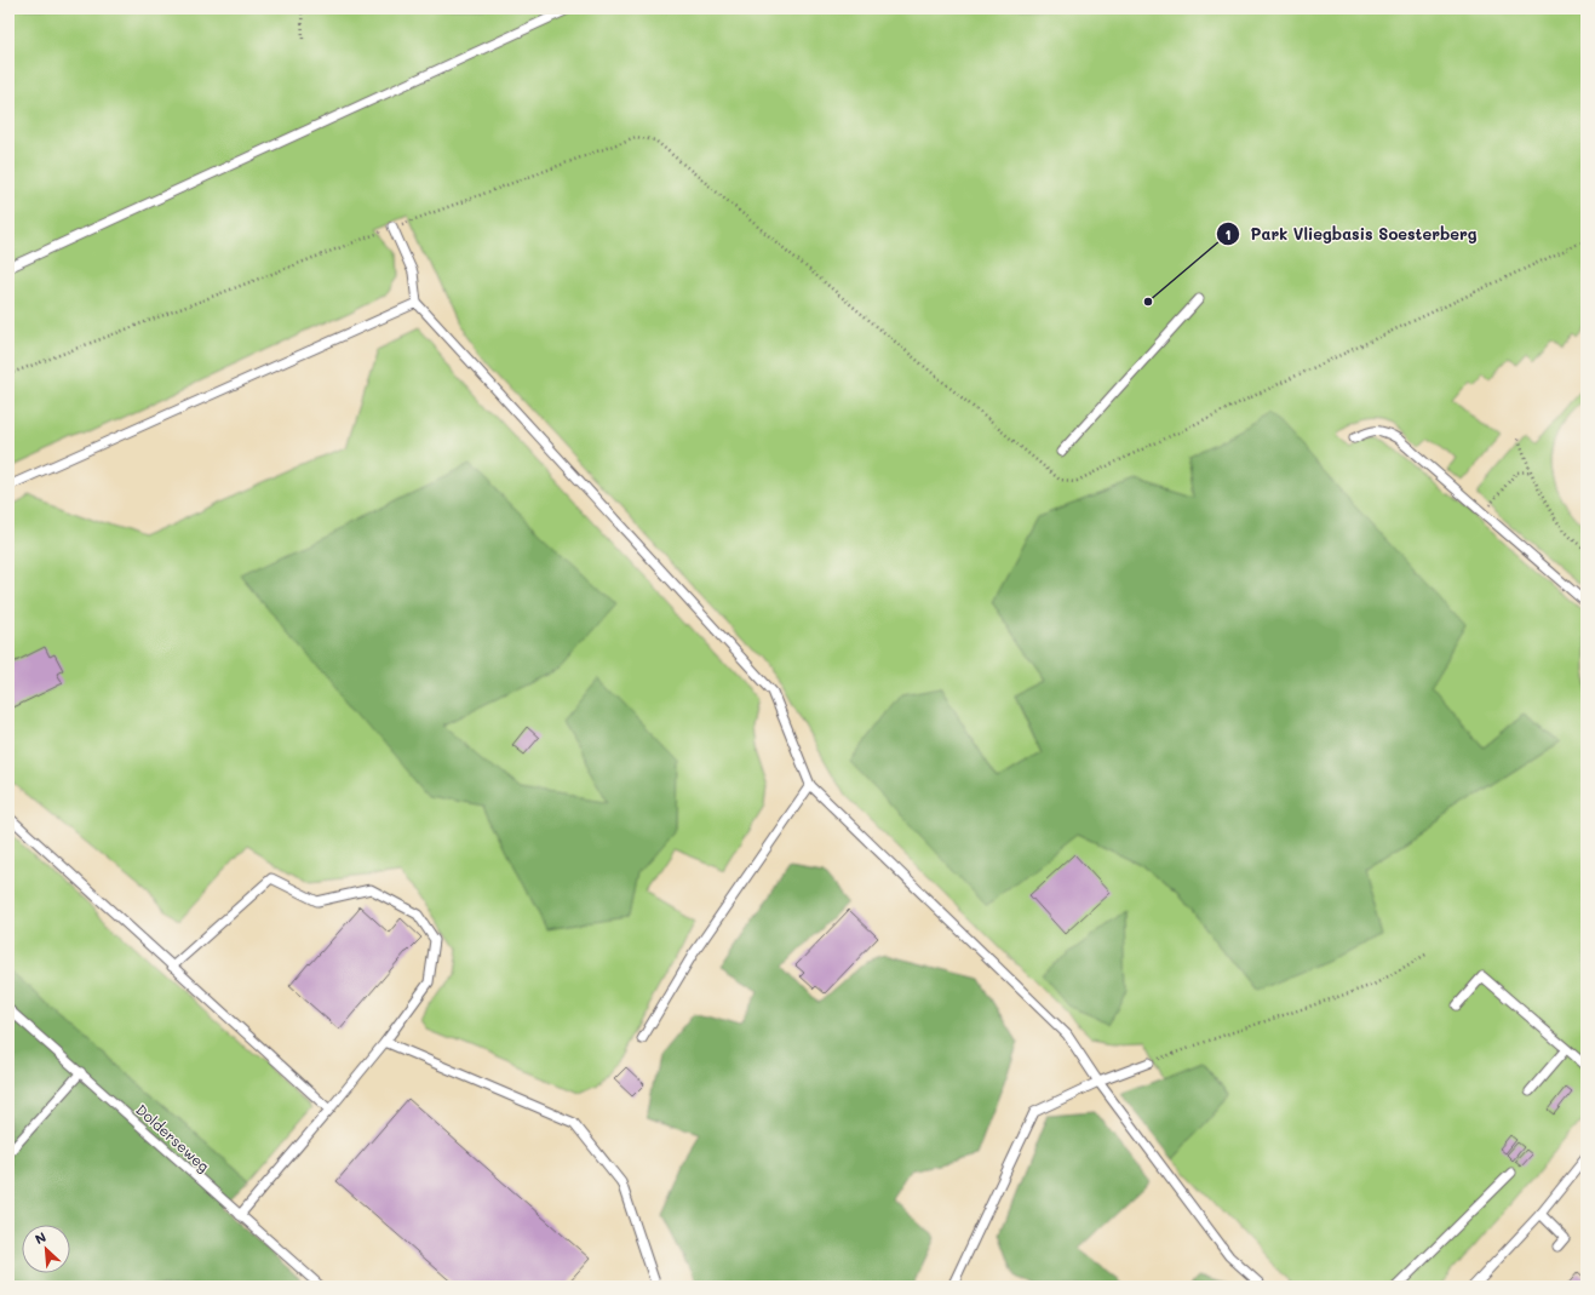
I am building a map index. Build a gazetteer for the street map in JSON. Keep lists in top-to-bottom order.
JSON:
{
  "streets": {
    "lane": ["Dolderseweg"]
  },
  "places": ["Park Vliegbasis Soesterberg"],
  "north": "top left"
}
